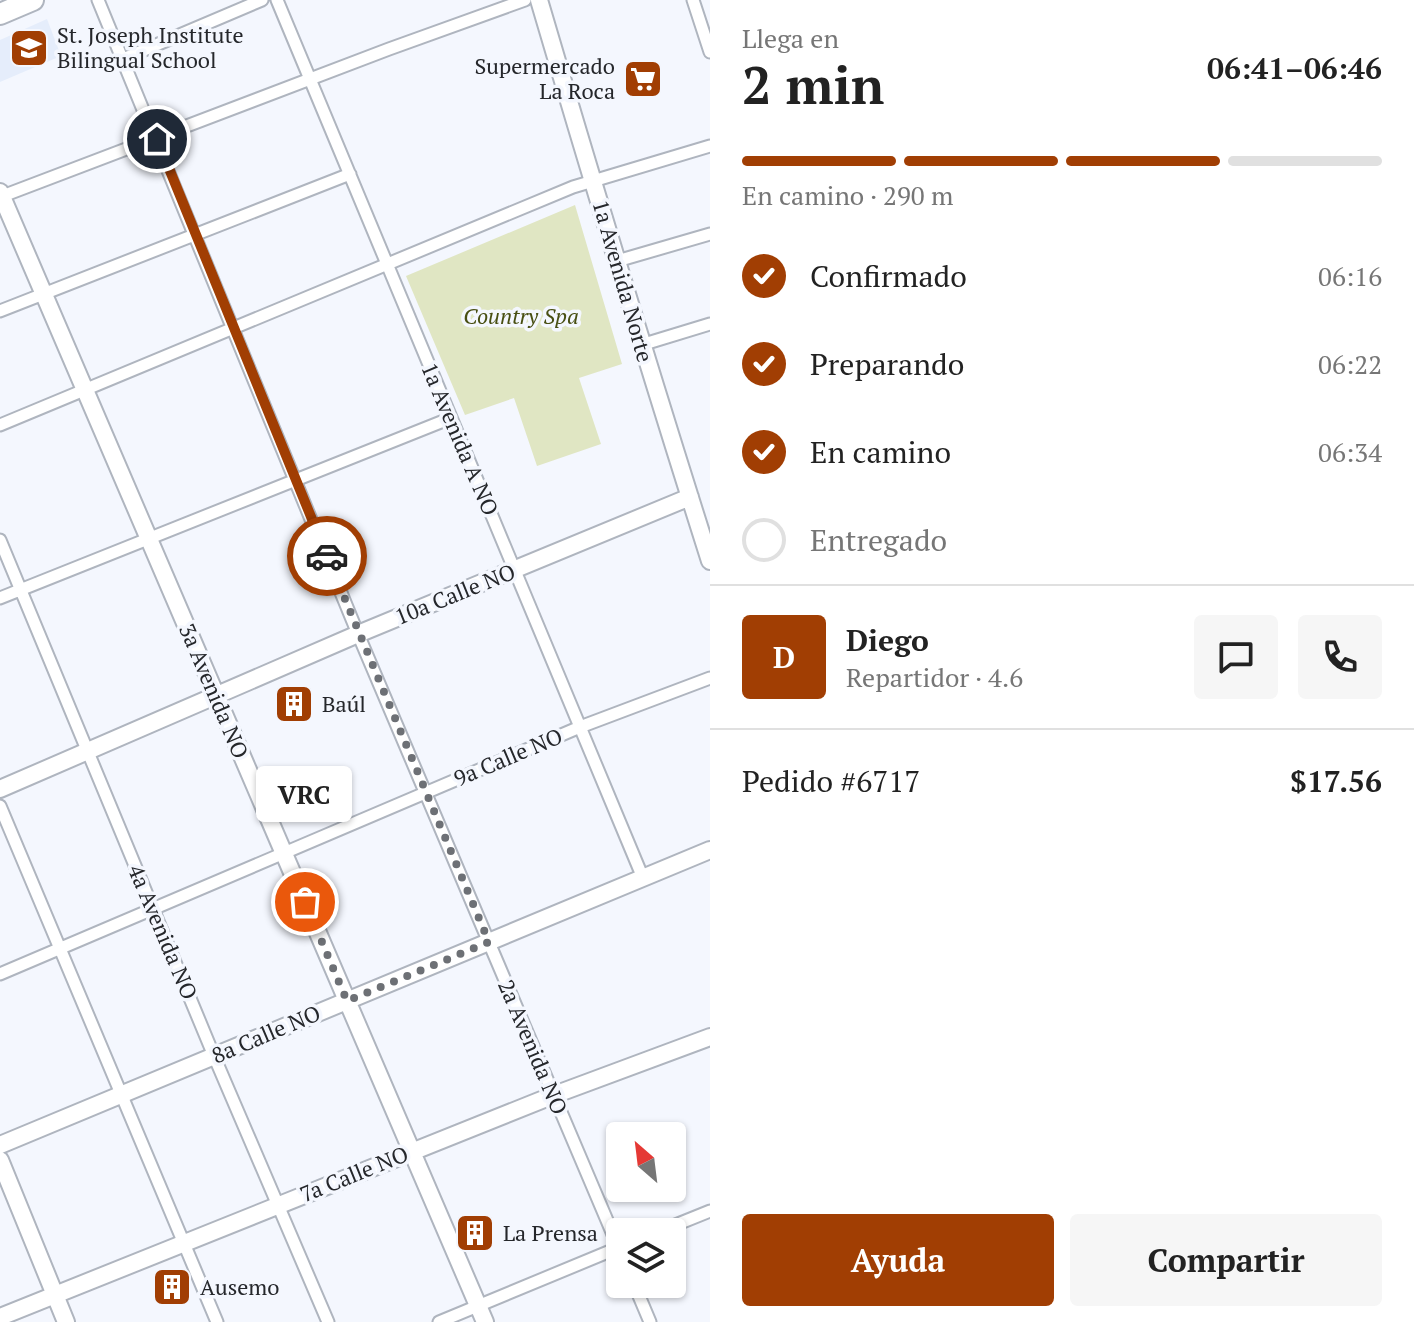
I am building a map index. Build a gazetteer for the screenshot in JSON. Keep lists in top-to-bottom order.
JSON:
{
  "streets": {
    "street": [
      "1a Avenida Norte",
      "1a Avenida A NO",
      "10a Calle NO",
      "3a Avenida NO",
      "9a Calle NO",
      "4a Avenida NO",
      "8a Calle NO",
      "2a Avenida NO",
      "7a Calle NO"
    ]
  },
  "crossings": [
    ["1a Avenida Norte", "10a Calle NO"],
    ["1a Avenida A NO", "10a Calle NO"],
    ["1a Avenida A NO", "9a Calle NO"],
    ["1a Avenida A NO", "8a Calle NO"],
    ["10a Calle NO", "3a Avenida NO"],
    ["10a Calle NO", "4a Avenida NO"],
    ["10a Calle NO", "2a Avenida NO"],
    ["3a Avenida NO", "9a Calle NO"],
    ["3a Avenida NO", "8a Calle NO"],
    ["3a Avenida NO", "7a Calle NO"],
    ["9a Calle NO", "4a Avenida NO"],
    ["9a Calle NO", "2a Avenida NO"],
    ["4a Avenida NO", "8a Calle NO"],
    ["4a Avenida NO", "7a Calle NO"],
    ["8a Calle NO", "2a Avenida NO"],
    ["2a Avenida NO", "7a Calle NO"]
  ],
  "parks": ["Country Spa"],
  "places": {
    "school or university": ["St. Joseph Institute Bilingual School"],
    "supermarket": ["Supermercado La Roca"],
    "building": ["Baúl", "La Prensa", "Ausemo"],
    "other": ["VRC"]
  },
  "north": "top left",
  "page": {
    "heading": ["2 min", "Llega en", "06:41–06:46"],
    "panel": [
      "Diego",
      "Repartidor · 4.6",
      "Pedido #6717",
      "$17.56"
    ],
    "bar": "En camino · 290 m",
    "list": [
      ["Confirmado", "06:16"],
      ["Preparando", "06:22"],
      ["En camino", "06:34"],
      "Entregado"
    ],
    "round": "D",
    "bubble": "VRC",
    "buttons": ["Ayuda", "Compartir"]
  }
}
